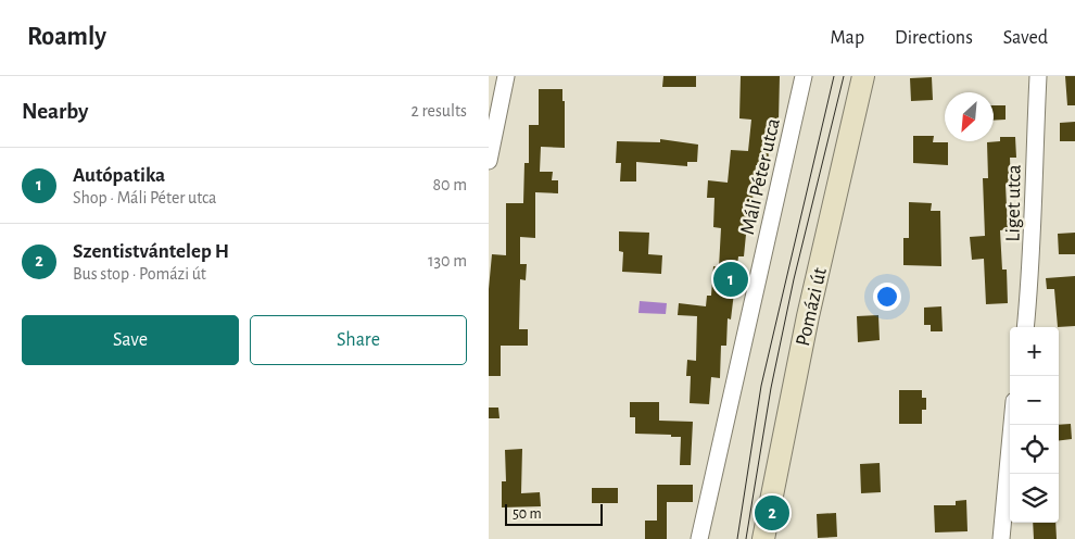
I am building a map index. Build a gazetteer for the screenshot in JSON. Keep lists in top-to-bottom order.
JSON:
{
  "streets": {
    "main road": ["Pomázi út"],
    "street": ["Máli Péter utca", "Liget utca"]
  },
  "scale_bar": "50 m",
  "north": "bottom left",
  "page": {
    "header": "Roamly",
    "nav": ["Map", "Directions", "Saved"],
    "heading": ["Nearby", "2 results"],
    "list": [
      {
        "mark": "1",
        "name": "Autópatika",
        "note": "Shop · Máli Péter utca",
        "value": "80 m"
      },
      {
        "mark": "2",
        "name": "Szentistvántelep H",
        "note": "Bus stop · Pomázi út",
        "value": "130 m"
      }
    ],
    "pins": ["1", "2"],
    "buttons": ["Save", "Share"],
    "map_buttons": ["+", "−"],
    "scale": "50 m"
  }
}
